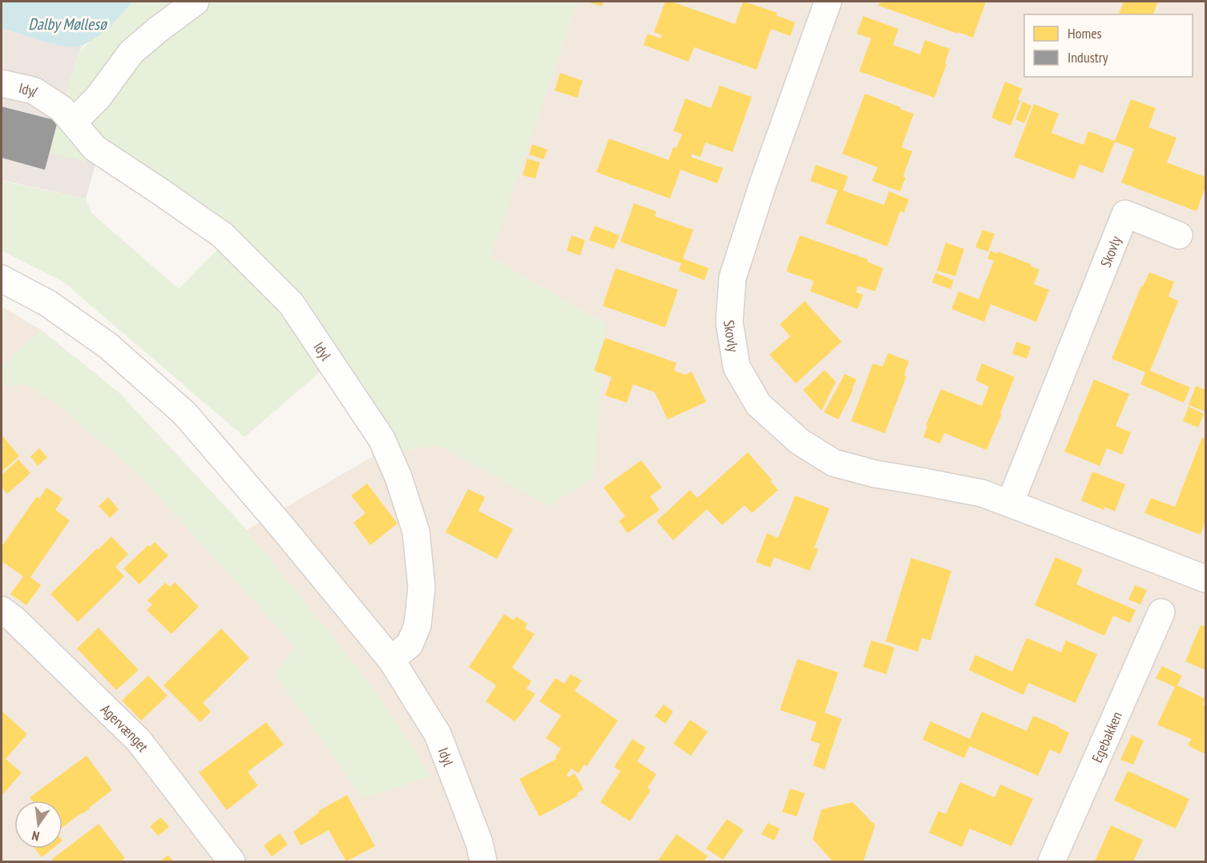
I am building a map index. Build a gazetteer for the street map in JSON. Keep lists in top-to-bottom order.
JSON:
{
  "streets": {
    "street": [
      "Idyl",
      "Skovly",
      "Agervænget",
      "Egebakken"
    ]
  },
  "water": ["Dalby Møllesø"],
  "legend": ["Homes", "Industry"],
  "north": "bottom"
}
